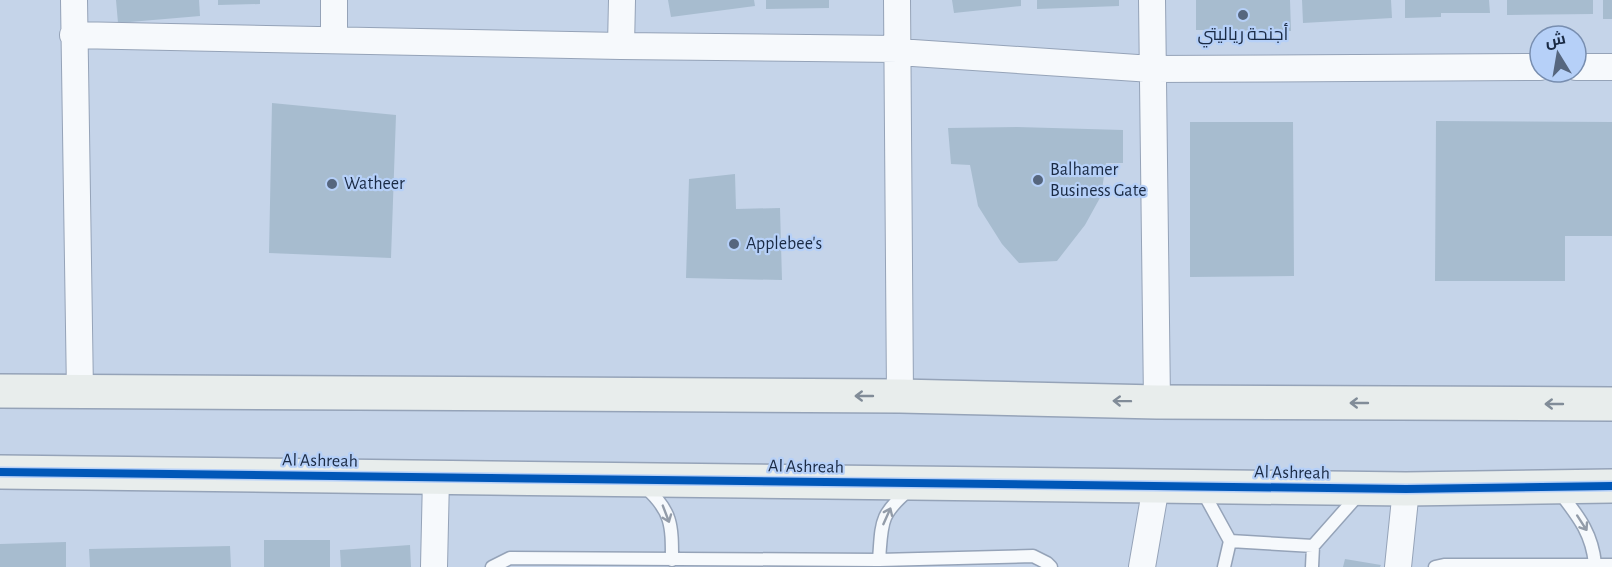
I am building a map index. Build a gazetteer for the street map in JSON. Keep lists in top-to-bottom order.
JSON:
{
  "streets": {
    "street": ["Al Ashreah"]
  },
  "places": [
    "أجنحة رياليتي",
    "Balhamer Business Gate",
    "Watheer",
    "Applebee's"
  ],
  "north": "top"
}
